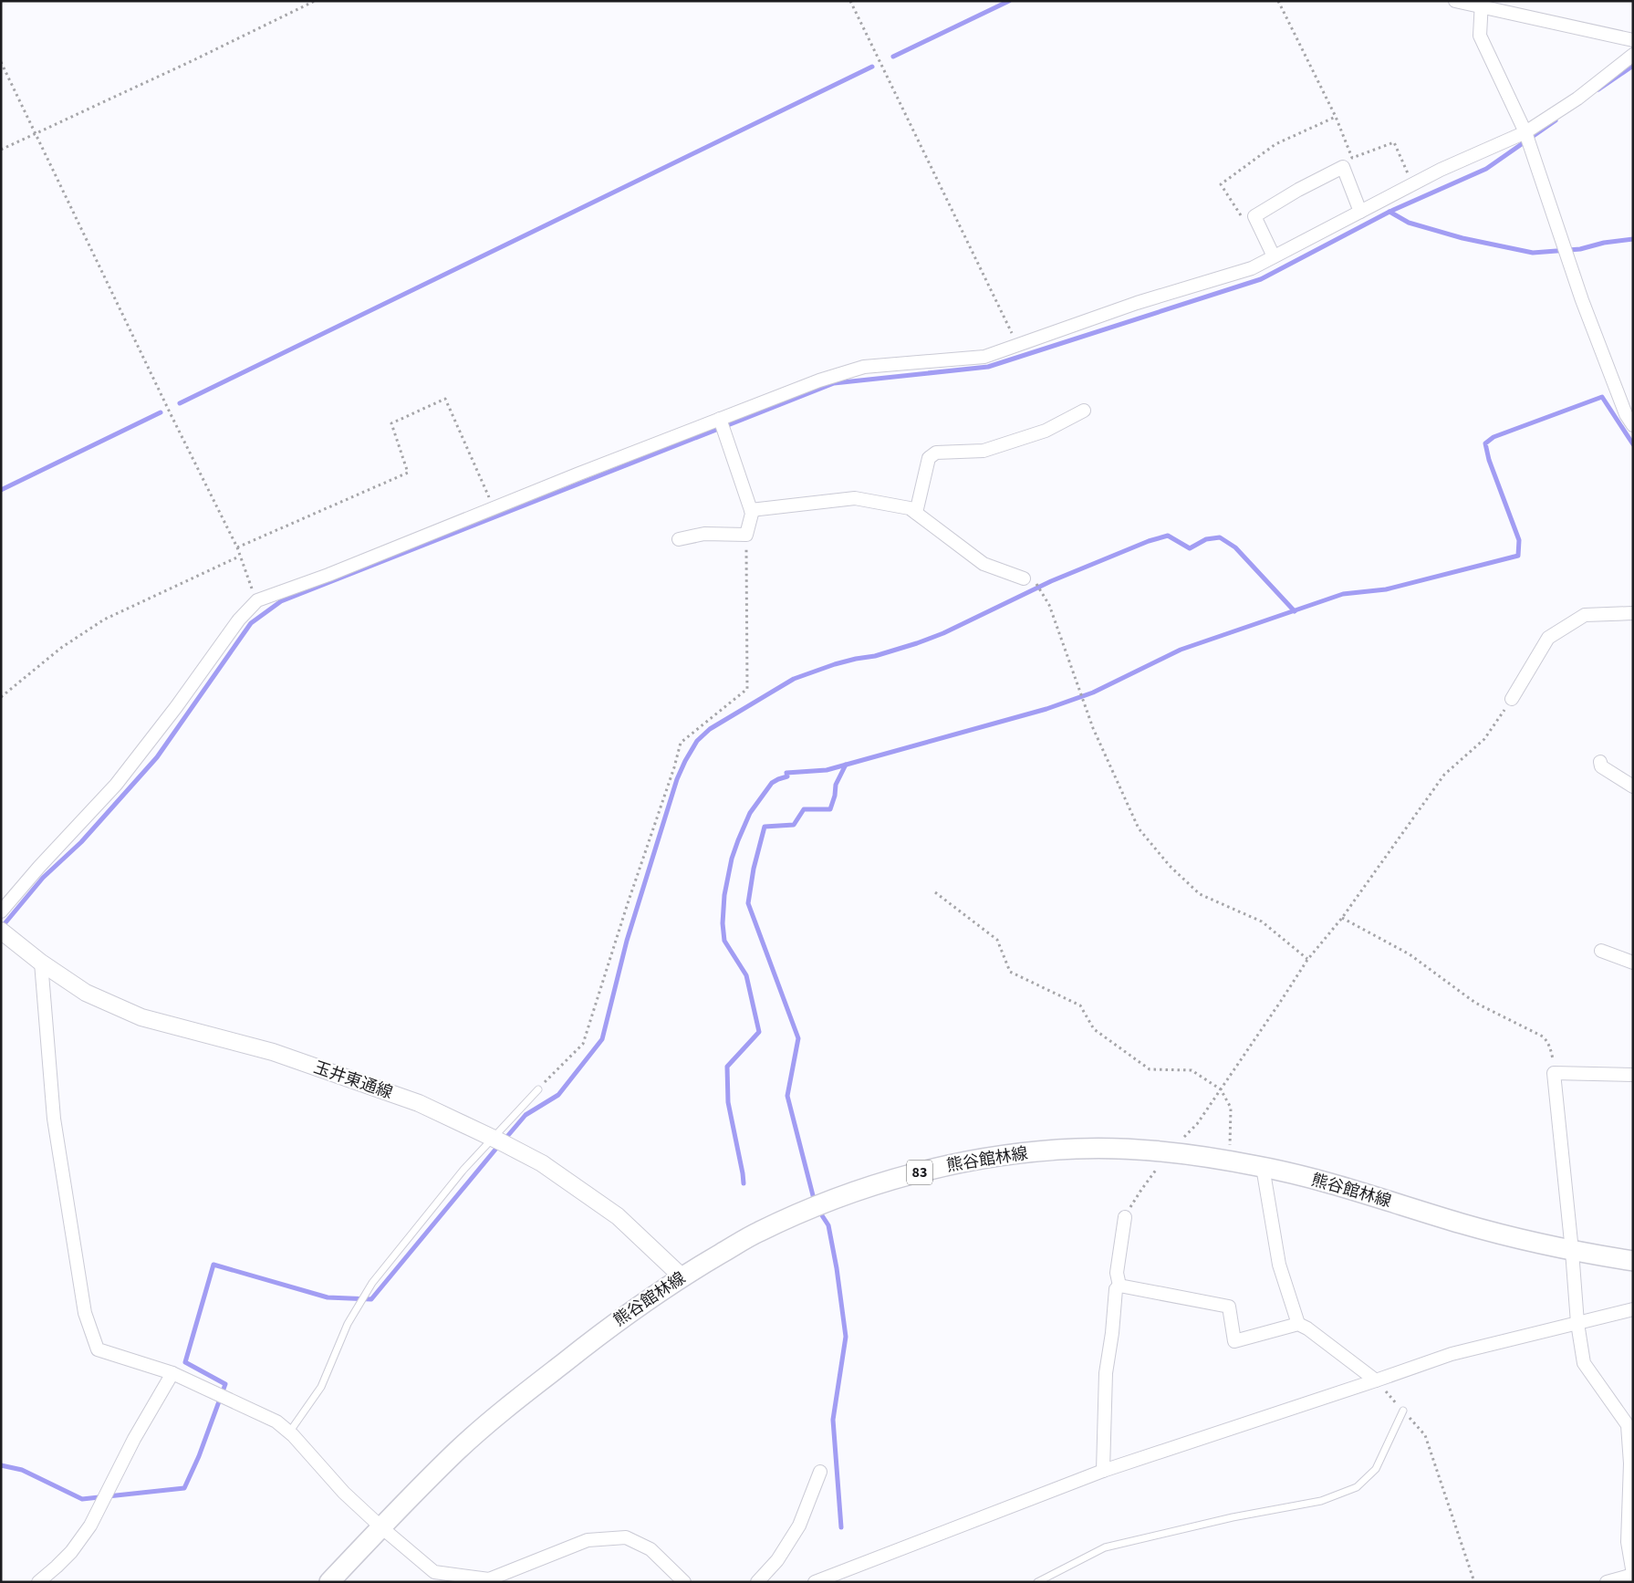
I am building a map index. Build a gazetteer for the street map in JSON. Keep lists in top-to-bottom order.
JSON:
{
  "streets": {
    "main road": ["熊谷館林線", "83"],
    "street": ["玉井東通線"]
  },
  "crossings": [
    ["玉井東通線", "熊谷館林線"]
  ]
}
